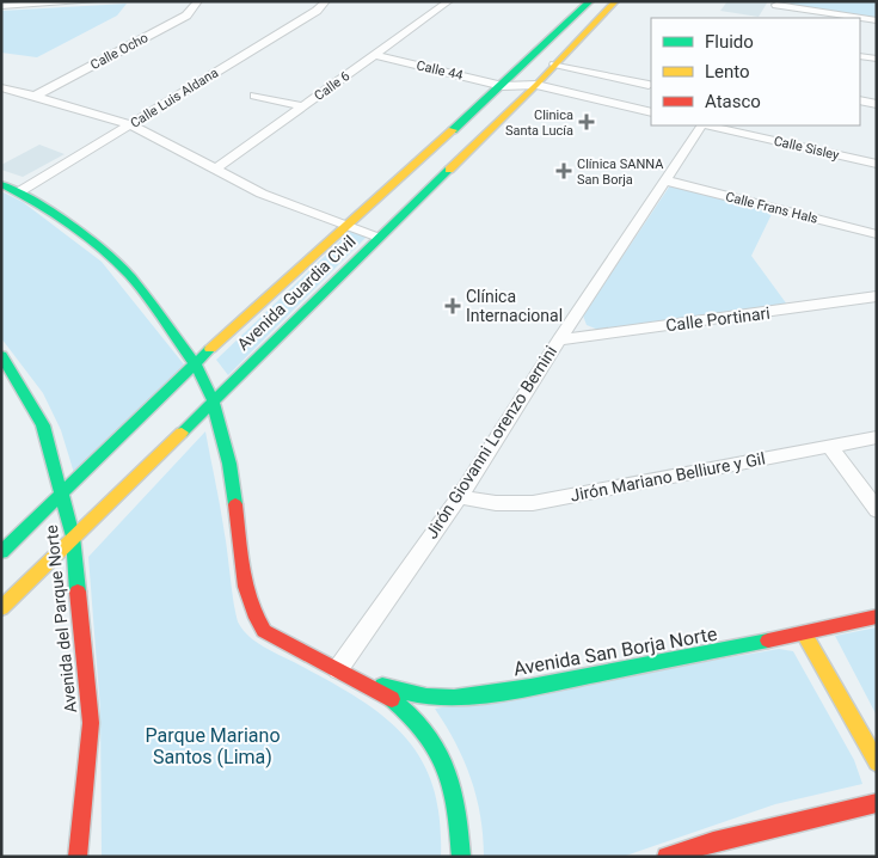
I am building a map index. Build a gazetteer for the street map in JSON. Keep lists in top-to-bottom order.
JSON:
{
  "streets": {
    "main road": ["Avenida Guardia Civil", "Avenida del Parque Norte", "Avenida San Borja Norte"],
    "street": [
      "Calle Ocho",
      "Calle 44",
      "Calle 6",
      "Calle Luis Aldana",
      "Calle Sisley",
      "Calle Frans Hals",
      "Calle Portinari",
      "Jirón Giovanni Lorenzo Bernini",
      "Jirón Mariano Belliure y Gil"
    ]
  },
  "crossings": [
    ["Calle 44", "Calle 6"],
    ["Calle 44", "Avenida Guardia Civil"],
    ["Calle Frans Hals", "Jirón Giovanni Lorenzo Bernini"],
    ["Avenida Guardia Civil", "Avenida del Parque Norte"],
    ["Calle Portinari", "Jirón Giovanni Lorenzo Bernini"],
    ["Jirón Giovanni Lorenzo Bernini", "Jirón Mariano Belliure y Gil"]
  ],
  "parks": ["Parque Mariano Santos (Lima)"],
  "places": {
    "health": ["Clinica Santa Lucía", "Clínica SANNA San Borja", "Clínica Internacional"]
  },
  "legend": ["Fluido", "Lento", "Atasco"]
}
